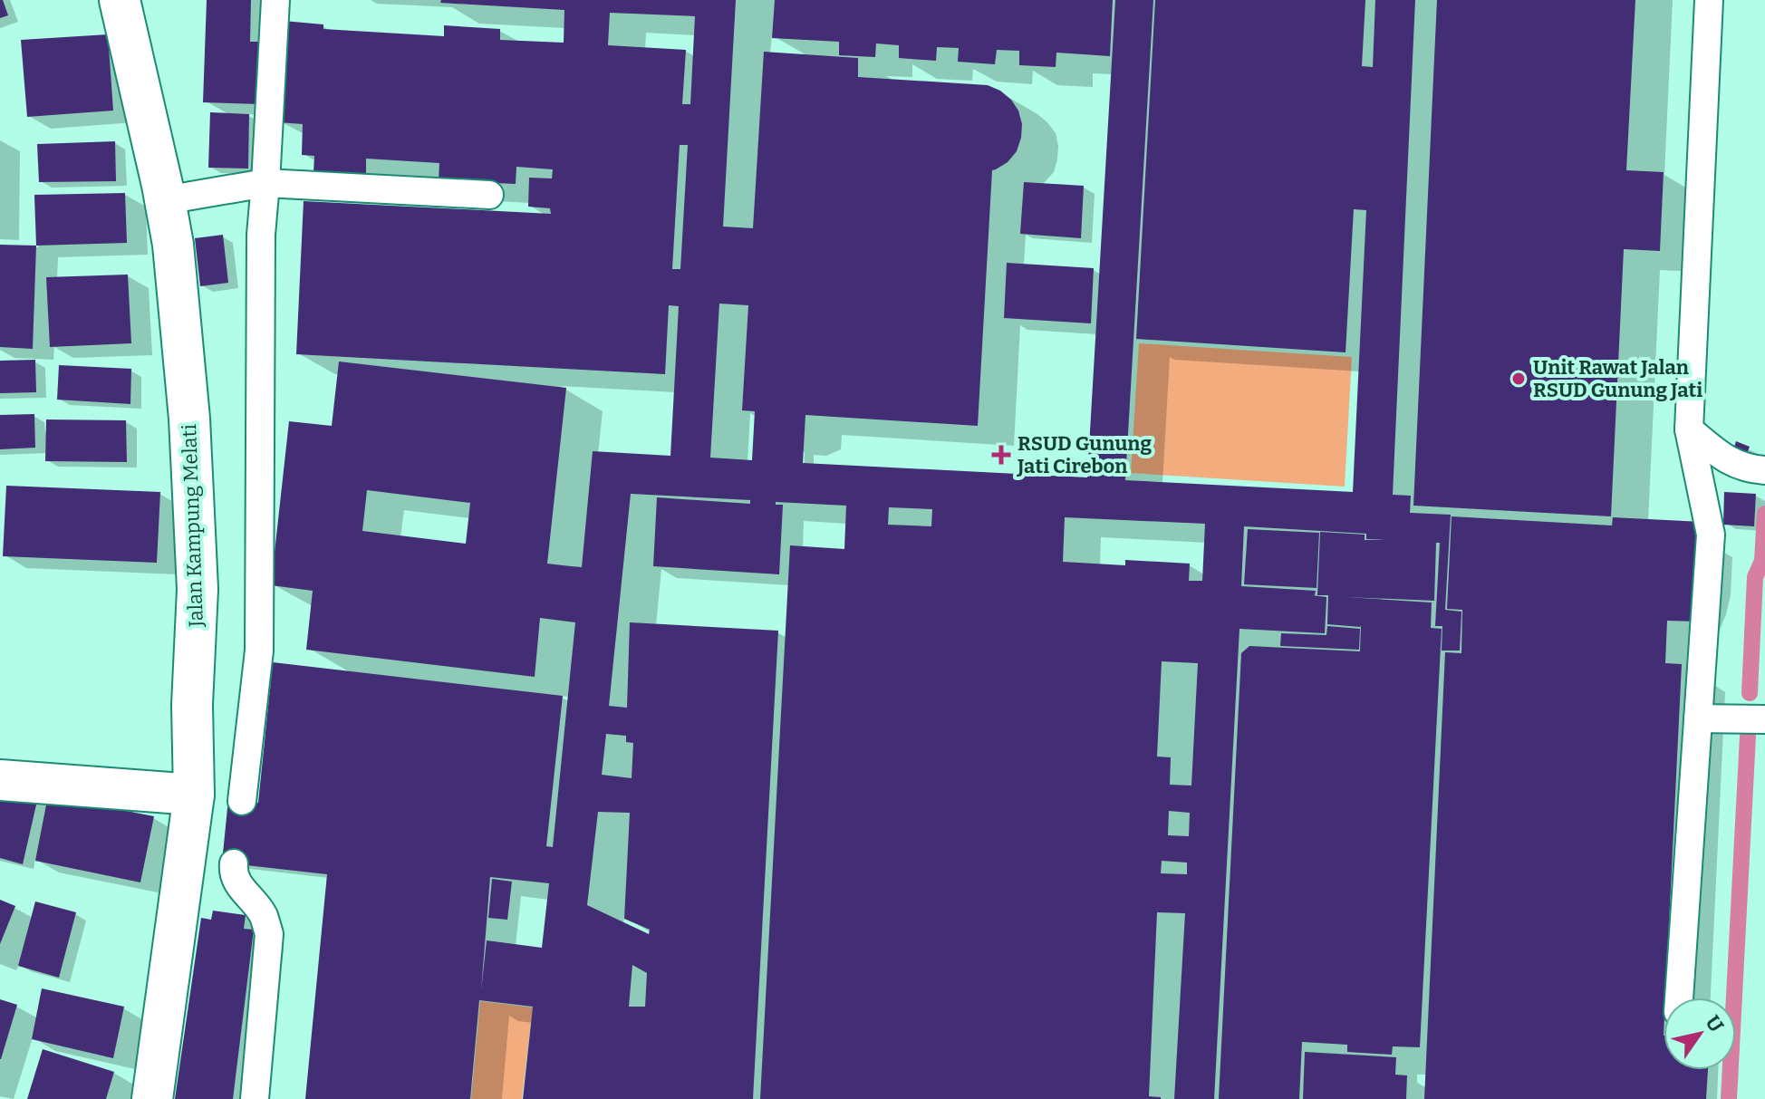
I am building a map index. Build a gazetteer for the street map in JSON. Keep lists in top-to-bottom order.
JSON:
{
  "streets": {
    "street": ["Jalan Kampung Melati"]
  },
  "places": {
    "other": ["Unit Rawat Jalan RSUD Gunung Jati"],
    "health": ["RSUD Gunung Jati Cirebon"]
  },
  "north": "top right"
}
